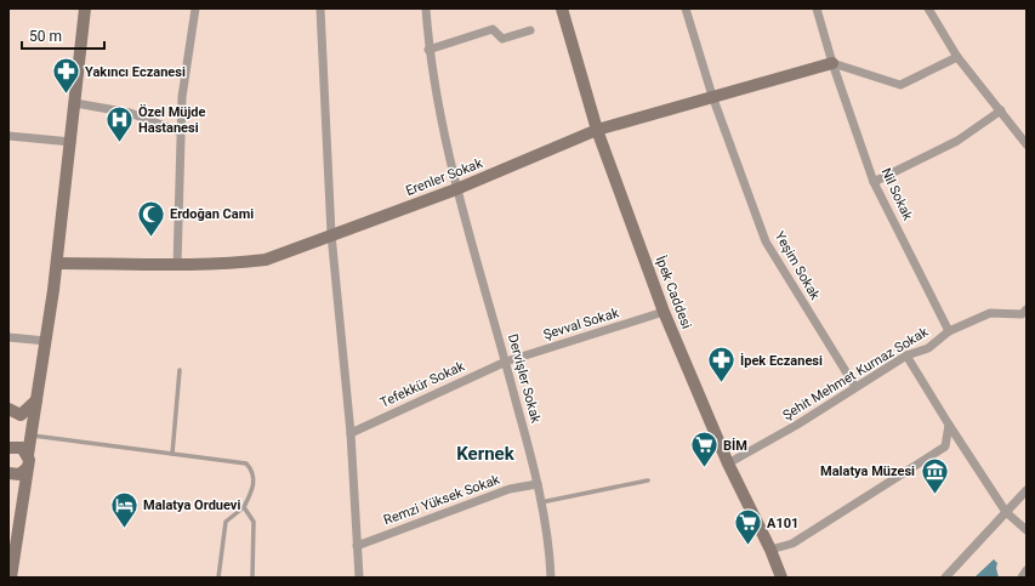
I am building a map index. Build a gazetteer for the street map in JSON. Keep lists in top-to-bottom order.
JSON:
{
  "streets": {
    "main road": ["Erenler Sokak", "İpek Caddesi"],
    "street": [
      "Nil Sokak",
      "Yeşim Sokak",
      "Şevval Sokak",
      "Şehit Mehmet Kurnaz Sokak",
      "Dervişler Sokak",
      "Tefekkür Sokak",
      "Remzi Yüksek Sokak"
    ]
  },
  "crossings": [
    ["Erenler Sokak", "Nil Sokak"],
    ["Erenler Sokak", "Yeşim Sokak"],
    ["Erenler Sokak", "İpek Caddesi"],
    ["Erenler Sokak", "Dervişler Sokak"],
    ["Nil Sokak", "Şehit Mehmet Kurnaz Sokak"],
    ["Yeşim Sokak", "Şehit Mehmet Kurnaz Sokak"],
    ["İpek Caddesi", "Şevval Sokak"],
    ["İpek Caddesi", "Şehit Mehmet Kurnaz Sokak"],
    ["Şevval Sokak", "Dervişler Sokak"],
    ["Şevval Sokak", "Tefekkür Sokak"],
    ["Dervişler Sokak", "Tefekkür Sokak"],
    ["Dervişler Sokak", "Remzi Yüksek Sokak"]
  ],
  "districts": ["Kernek"],
  "places": {
    "pharmacy": ["Yakıncı Eczanesi", "İpek Eczanesi"],
    "hospital": ["Özel Müjde Hastanesi"],
    "mosque": ["Erdoğan Cami"],
    "supermarket": ["BİM", "A101"],
    "museum": ["Malatya Müzesi"],
    "hotel": ["Malatya Orduevi"]
  },
  "scale_bar": "50 m"
}
